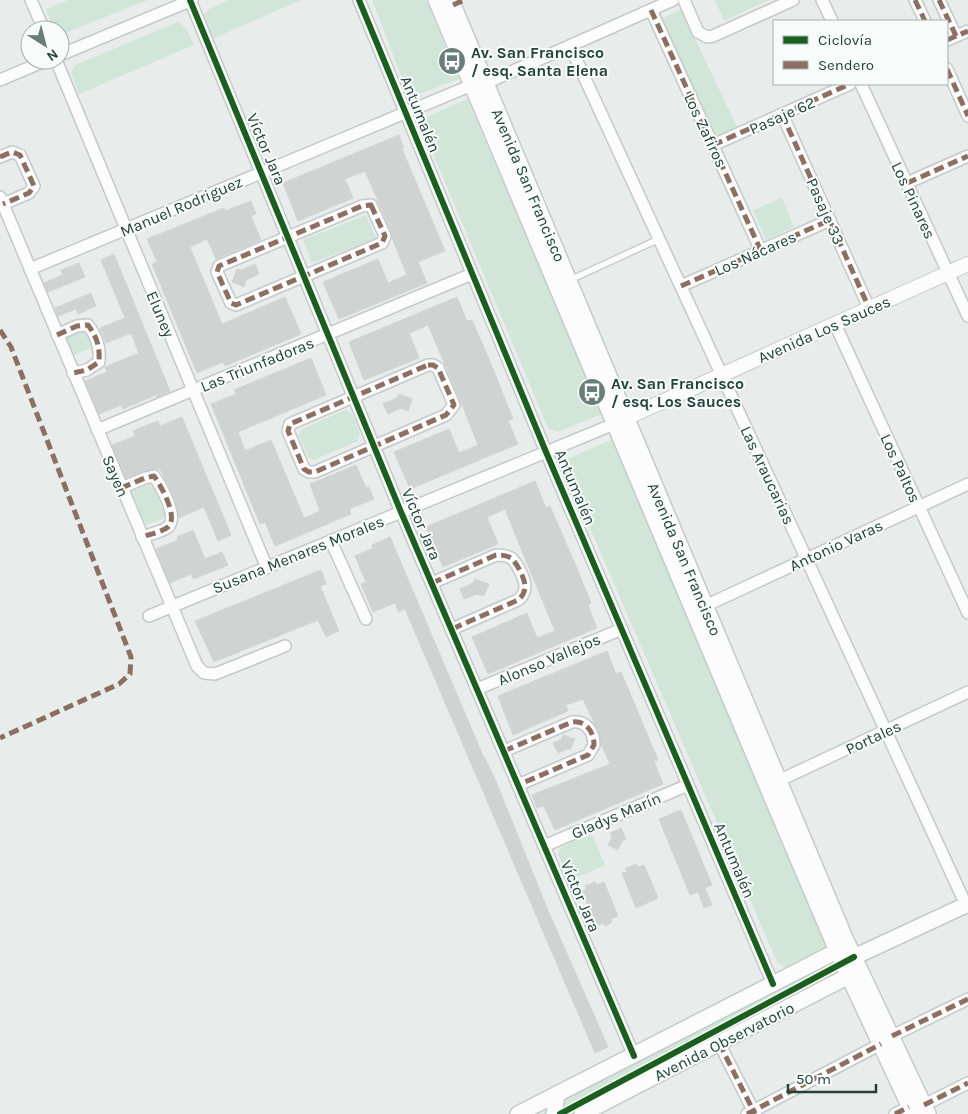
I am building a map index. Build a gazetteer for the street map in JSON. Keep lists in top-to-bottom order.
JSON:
{
  "streets": {
    "main road": ["Avenida San Francisco", "Avenida Observatorio"],
    "street": [
      "Antumalén",
      "Pasaje 62",
      "Los Zafiros",
      "Víctor Jara",
      "Los Pinares",
      "Manuel Rodriguez",
      "Pasaje 33",
      "Los Nácares",
      "Eluney",
      "Avenida Los Sauces",
      "Las Triunfadoras",
      "Los Paltos",
      "Las Araucarias",
      "Sayen",
      "Antonio Varas",
      "Susana Menares Morales",
      "Alonso Vallejos",
      "Portales",
      "Gladys Marín"
    ]
  },
  "crossings": [
    ["Antumalén", "Manuel Rodriguez"],
    ["Antumalén", "Las Triunfadoras"],
    ["Antumalén", "Susana Menares Morales"],
    ["Antumalén", "Alonso Vallejos"],
    ["Antumalén", "Gladys Marín"],
    ["Antumalén", "Avenida Observatorio"],
    ["Pasaje 62", "Los Zafiros"],
    ["Pasaje 62", "Pasaje 33"],
    ["Los Zafiros", "Manuel Rodriguez"],
    ["Los Zafiros", "Los Nácares"],
    ["Víctor Jara", "Manuel Rodriguez"],
    ["Víctor Jara", "Las Triunfadoras"],
    ["Víctor Jara", "Susana Menares Morales"],
    ["Víctor Jara", "Alonso Vallejos"],
    ["Víctor Jara", "Gladys Marín"],
    ["Víctor Jara", "Avenida Observatorio"],
    ["Avenida San Francisco", "Manuel Rodriguez"],
    ["Avenida San Francisco", "Avenida Los Sauces"],
    ["Avenida San Francisco", "Antonio Varas"],
    ["Avenida San Francisco", "Susana Menares Morales"],
    ["Avenida San Francisco", "Portales"],
    ["Avenida San Francisco", "Avenida Observatorio"],
    ["Los Pinares", "Avenida Los Sauces"],
    ["Manuel Rodriguez", "Eluney"],
    ["Manuel Rodriguez", "Las Araucarias"],
    ["Manuel Rodriguez", "Sayen"],
    ["Pasaje 33", "Los Nácares"],
    ["Pasaje 33", "Avenida Los Sauces"],
    ["Los Nácares", "Las Araucarias"],
    ["Eluney", "Las Triunfadoras"],
    ["Eluney", "Susana Menares Morales"],
    ["Avenida Los Sauces", "Los Paltos"],
    ["Avenida Los Sauces", "Las Araucarias"],
    ["Avenida Los Sauces", "Susana Menares Morales"],
    ["Las Triunfadoras", "Sayen"],
    ["Los Paltos", "Antonio Varas"],
    ["Las Araucarias", "Antonio Varas"],
    ["Las Araucarias", "Portales"],
    ["Sayen", "Susana Menares Morales"]
  ],
  "places": {
    "bus stop": ["Av. San Francisco / esq. Santa Elena", "Av. San Francisco / esq. Los Sauces"]
  },
  "legend": ["Ciclovía", "Sendero"],
  "scale_bar": "50 m",
  "north": "bottom right"
}
